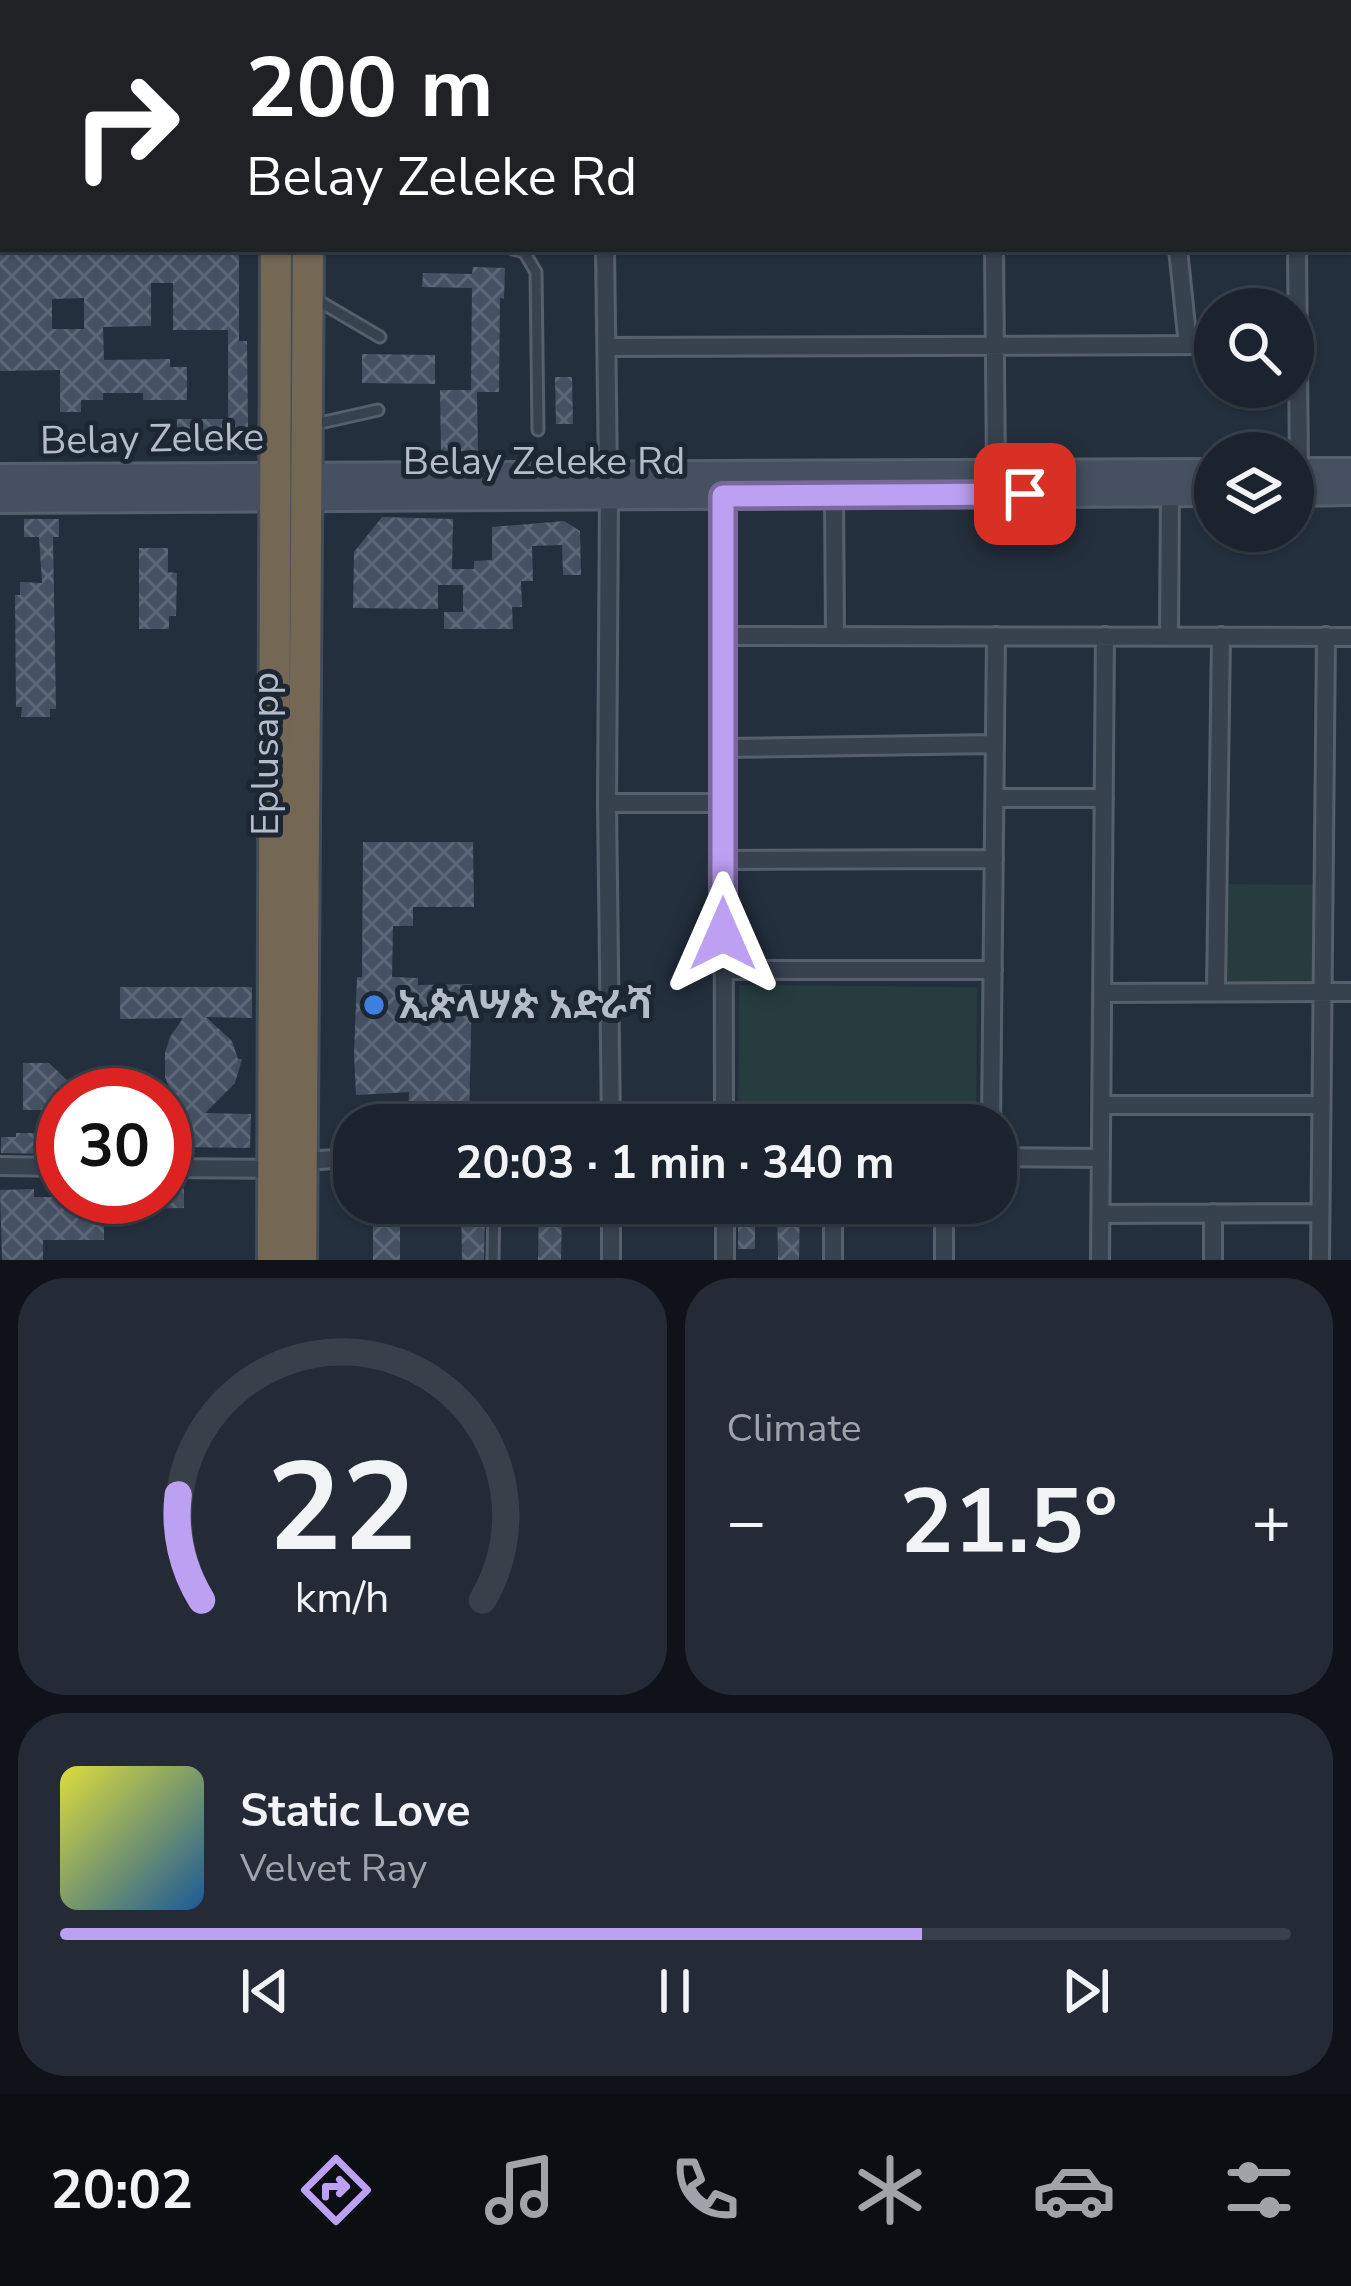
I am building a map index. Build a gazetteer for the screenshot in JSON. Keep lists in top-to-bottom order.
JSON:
{
  "streets": {
    "street": ["Belay Zeleke", "Belay Zeleke Rd"]
  },
  "crossings": [
    ["Belay Zeleke", "Belay Zeleke Rd"]
  ],
  "places": ["ኢጵላሣጵ አድራሻ"],
  "page": {
    "turn": ["200 m", "Belay Zeleke Rd"],
    "limit": "30",
    "trip": "20:03 · 1 min · 340 m",
    "tile": "Climate",
    "heat": ["−", "21.5°", "+"],
    "song": ["Static Love", "Velvet Ray"],
    "tabs": "20:02",
    "gauge": ["22", "km/h"]
  }
}
